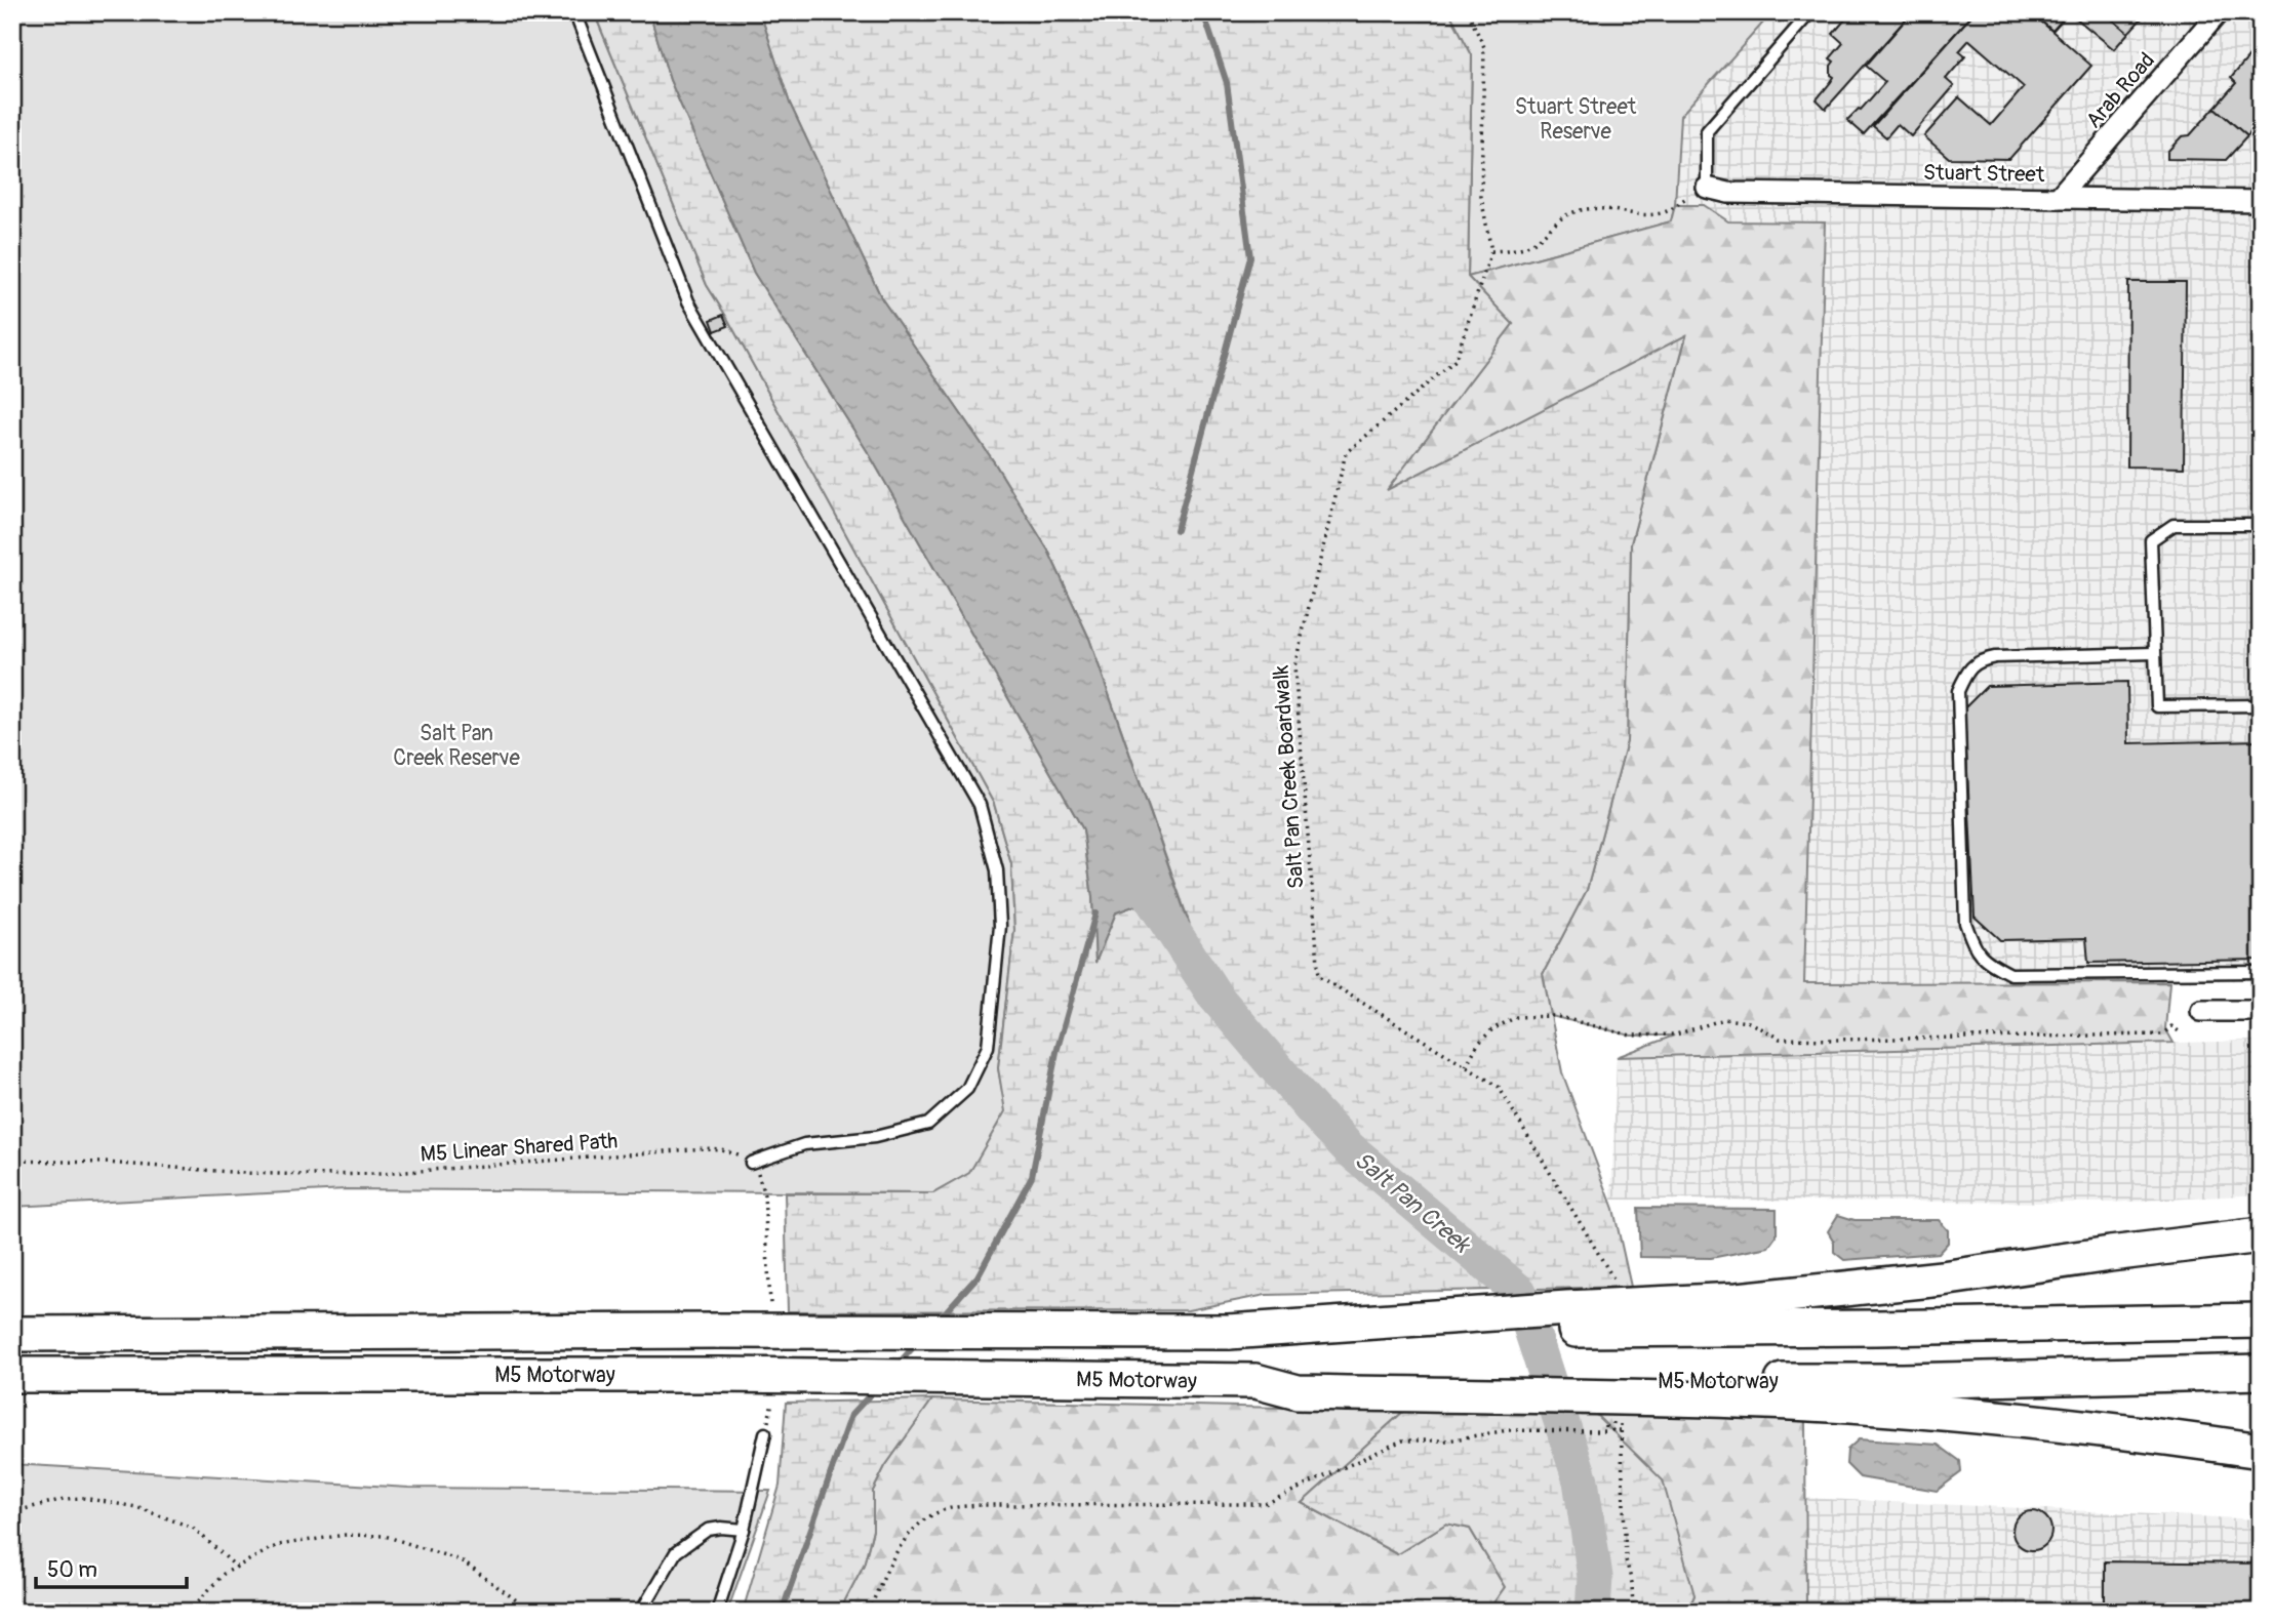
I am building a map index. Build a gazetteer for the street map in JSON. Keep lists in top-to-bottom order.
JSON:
{
  "streets": {
    "highway": ["M5 Motorway"],
    "street": ["Arab Road", "Stuart Street"],
    "path": ["Salt Pan Creek Boardwalk", "M5 Linear Shared Path"]
  },
  "crossings": [
    ["Arab Road", "Stuart Street"]
  ],
  "water": ["Salt Pan Creek"],
  "parks": ["Stuart Street Reserve", "Salt Pan Creek Reserve"],
  "scale_bar": "50 m"
}
